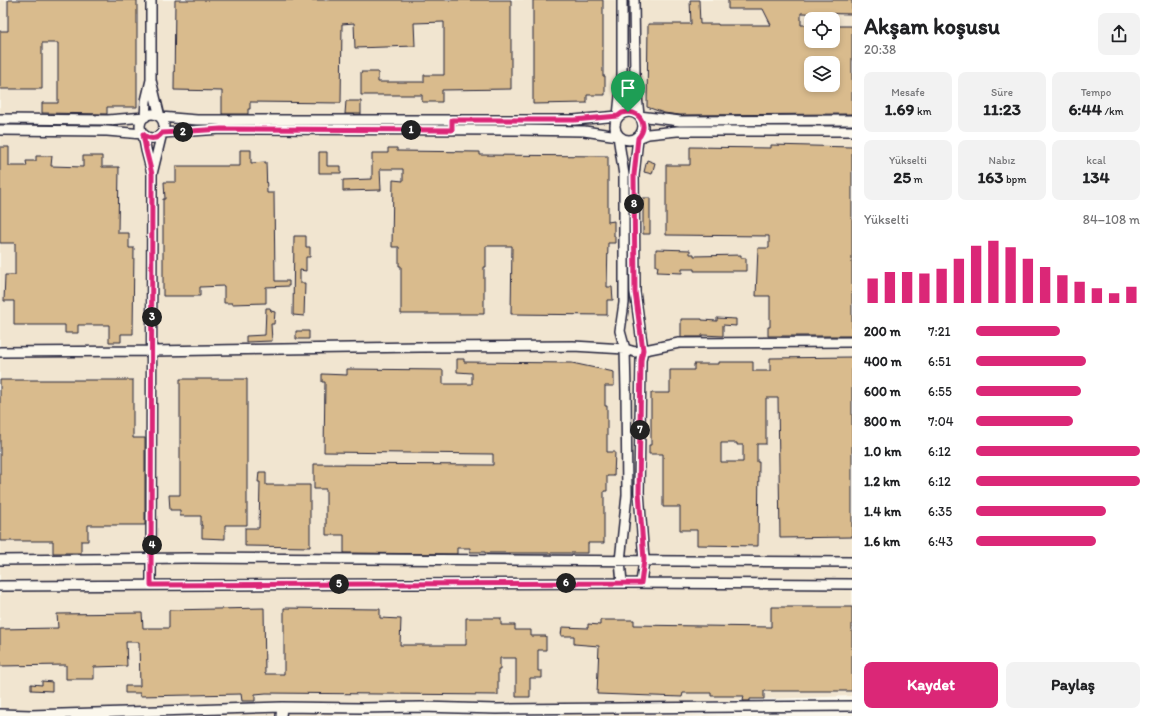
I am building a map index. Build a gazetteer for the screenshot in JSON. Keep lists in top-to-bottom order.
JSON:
{
  "page": {
    "heading": ["Akşam koşusu", "20:38"],
    "stats": [
      ["Mesafe", "1.69 km"],
      ["Süre", "11:23"],
      ["Tempo", "6:44 /km"],
      ["Yükselti", "25 m"],
      ["Nabız", "163 bpm"],
      ["kcal", "134"]
    ],
    "pins": [
      "1",
      "2",
      "8",
      "3",
      "7",
      "4",
      "6",
      "5"
    ],
    "chart": ["Yükselti", "84–108 m"],
    "list": [
      {
        "name": "200 m",
        "note": "7:21"
      },
      {
        "name": "400 m",
        "note": "6:51"
      },
      {
        "name": "600 m",
        "note": "6:55"
      },
      {
        "name": "800 m",
        "note": "7:04"
      },
      {
        "name": "1.0 km",
        "note": "6:12"
      },
      {
        "name": "1.2 km",
        "note": "6:12"
      },
      {
        "name": "1.4 km",
        "note": "6:35"
      },
      {
        "name": "1.6 km",
        "note": "6:43"
      }
    ],
    "buttons": ["Kaydet", "Paylaş"]
  }
}
